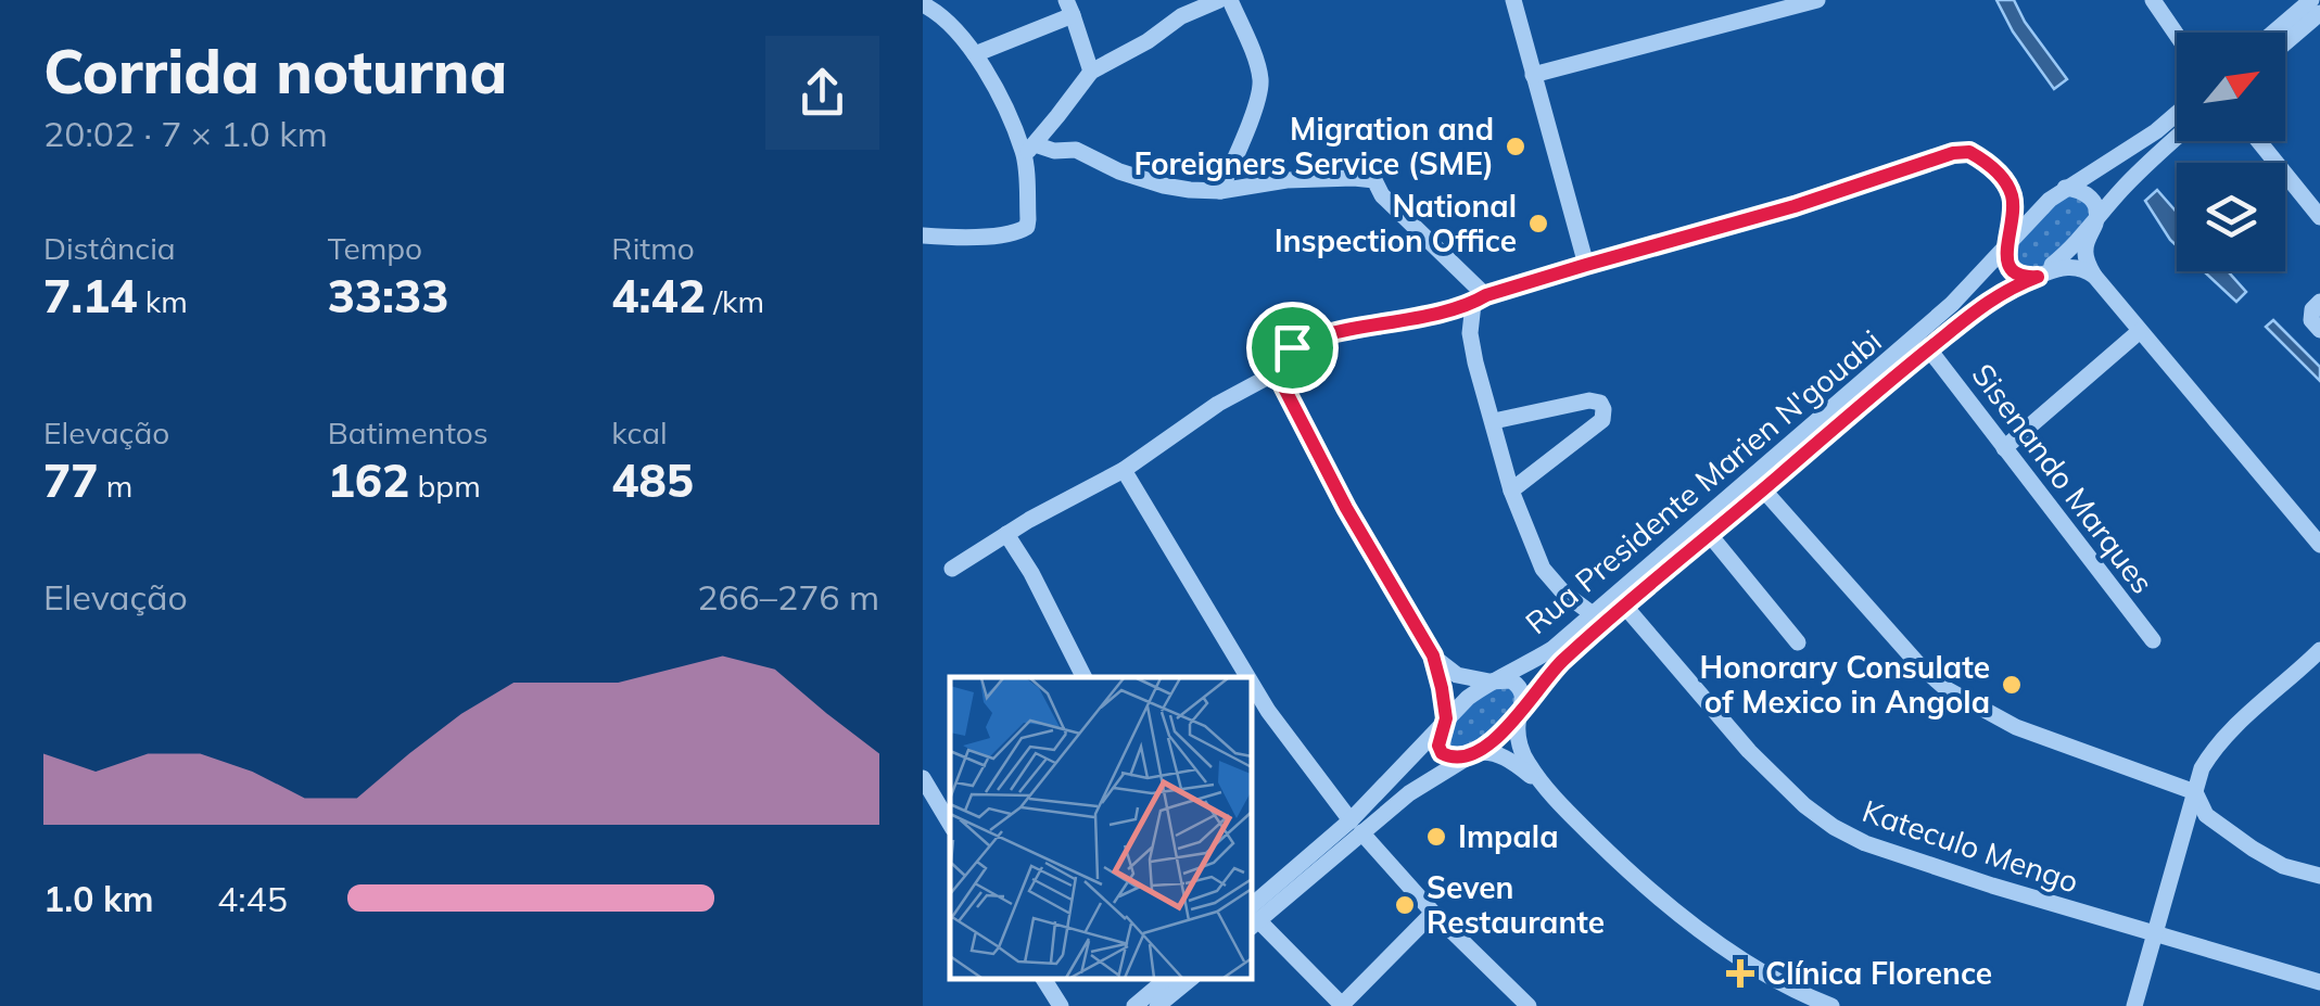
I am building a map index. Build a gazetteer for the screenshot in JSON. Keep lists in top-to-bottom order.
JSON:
{
  "streets": {
    "street": ["Sisenando Marques", "Rua Presidente Marien N'gouabi", "Kateculo Mengo"]
  },
  "crossings": [
    ["Sisenando Marques", "Rua Presidente Marien N'gouabi"],
    ["Rua Presidente Marien N'gouabi", "Kateculo Mengo"]
  ],
  "places": {
    "other": [
      "Migration and Foreigners Service (SME)",
      "National Inspection Office",
      "Honorary Consulate of Mexico in Angola",
      "Impala",
      "Seven Restaurante"
    ],
    "health": ["Clínica Florence"]
  },
  "north": "top right",
  "page": {
    "heading": ["Corrida noturna", "20:02 · 7 × 1.0 km"],
    "stats": [
      ["Distância", "7.14 km"],
      ["Tempo", "33:33"],
      ["Ritmo", "4:42 /km"],
      ["Elevação", "77 m"],
      ["Batimentos", "162 bpm"],
      ["kcal", "485"]
    ],
    "chart": ["Elevação", "266–276 m"],
    "list": [
      {
        "name": "1.0 km",
        "note": "4:45"
      }
    ]
  }
}
